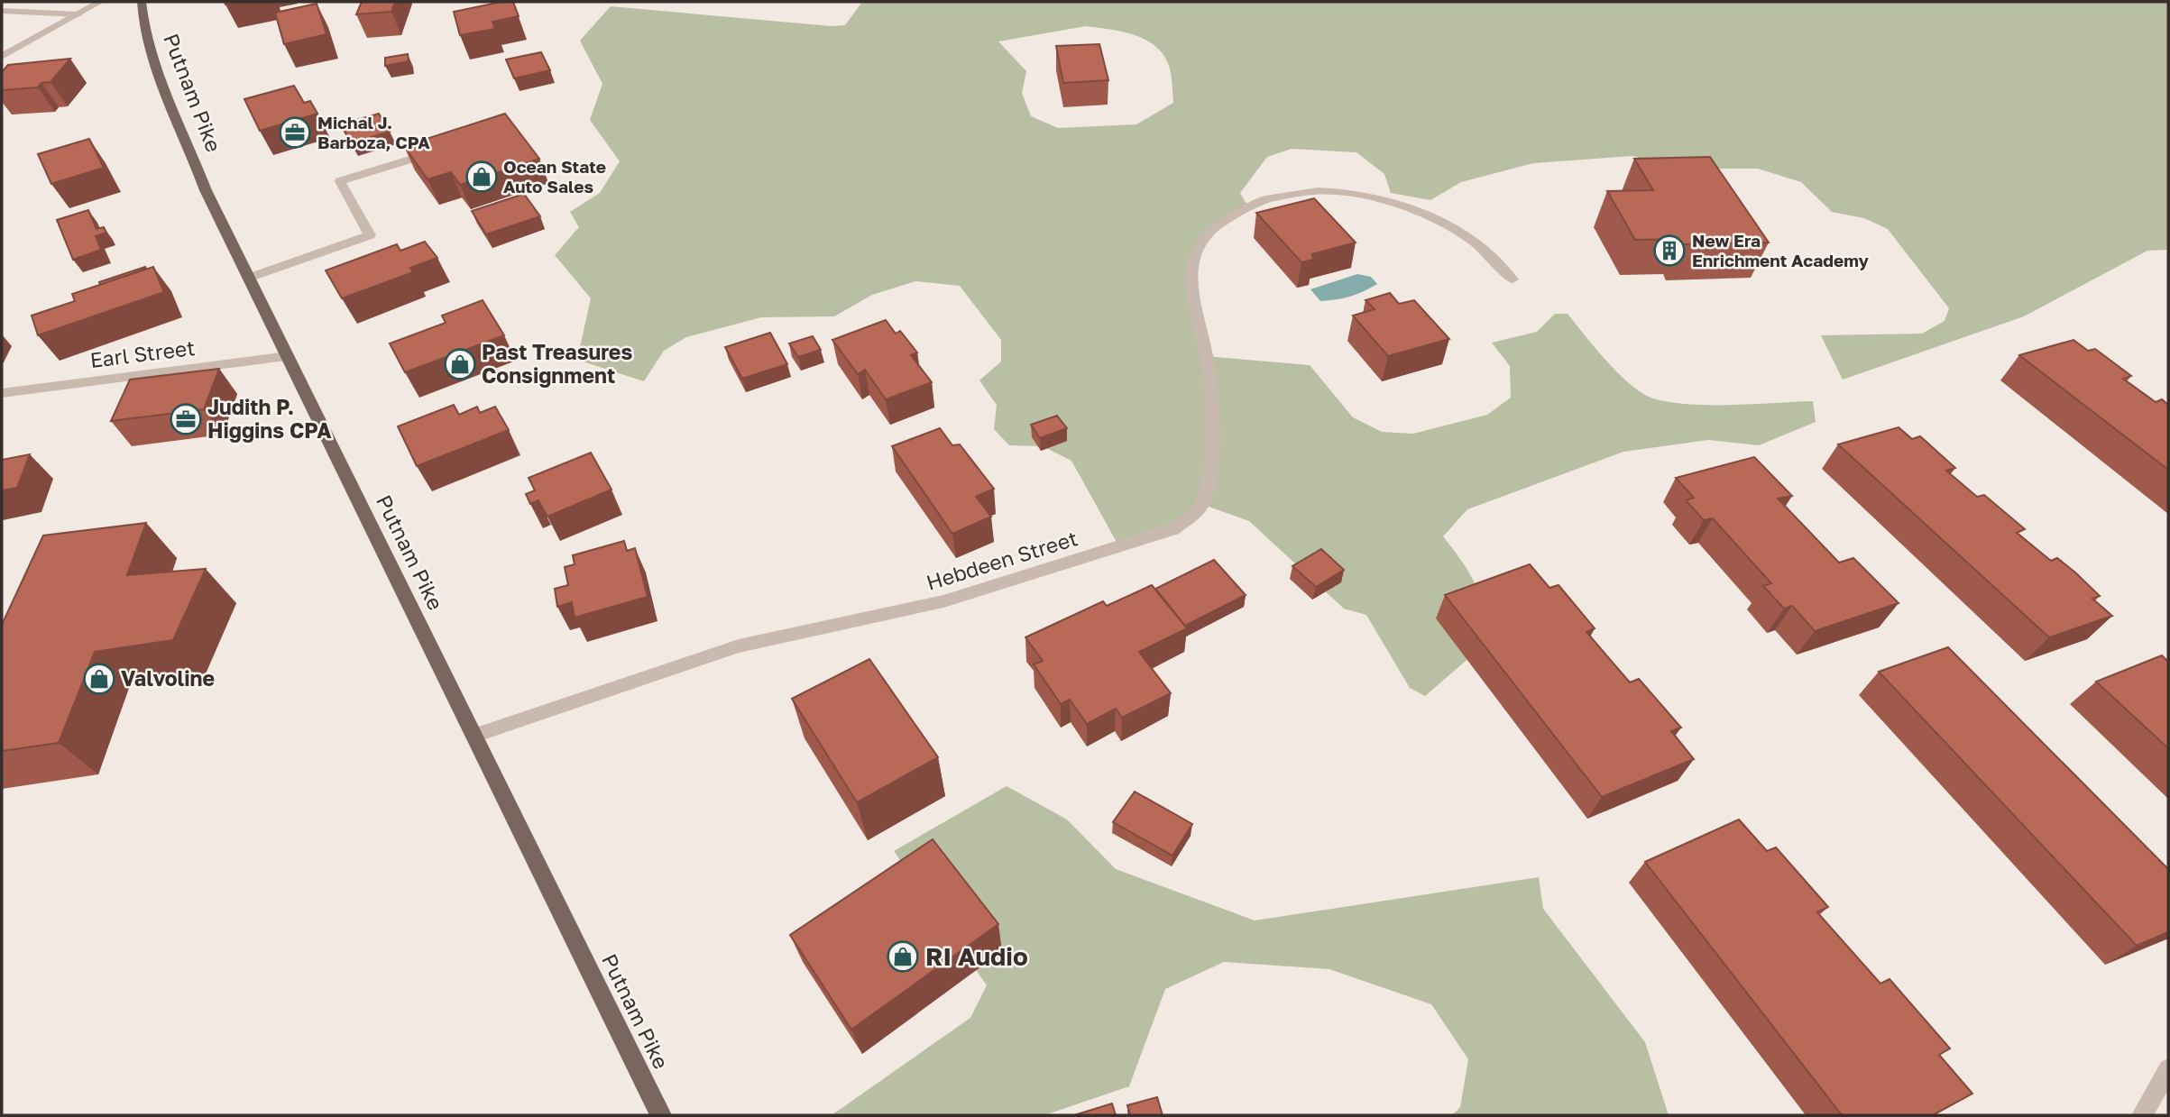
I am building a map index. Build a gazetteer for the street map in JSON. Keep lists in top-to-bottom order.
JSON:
{
  "streets": {
    "main road": ["Putnam Pike"],
    "street": ["Earl Street", "Hebdeen Street"]
  },
  "crossings": [
    ["Putnam Pike", "Earl Street"],
    ["Putnam Pike", "Hebdeen Street"]
  ],
  "places": {
    "office": ["Michal J. Barboza, CPA", "Judith P. Higgins CPA"],
    "shop": [
      "Ocean State Auto Sales",
      "Past Treasures Consignment",
      "Valvoline",
      "RI Audio"
    ],
    "building": ["New Era Enrichment Academy"]
  }
}
